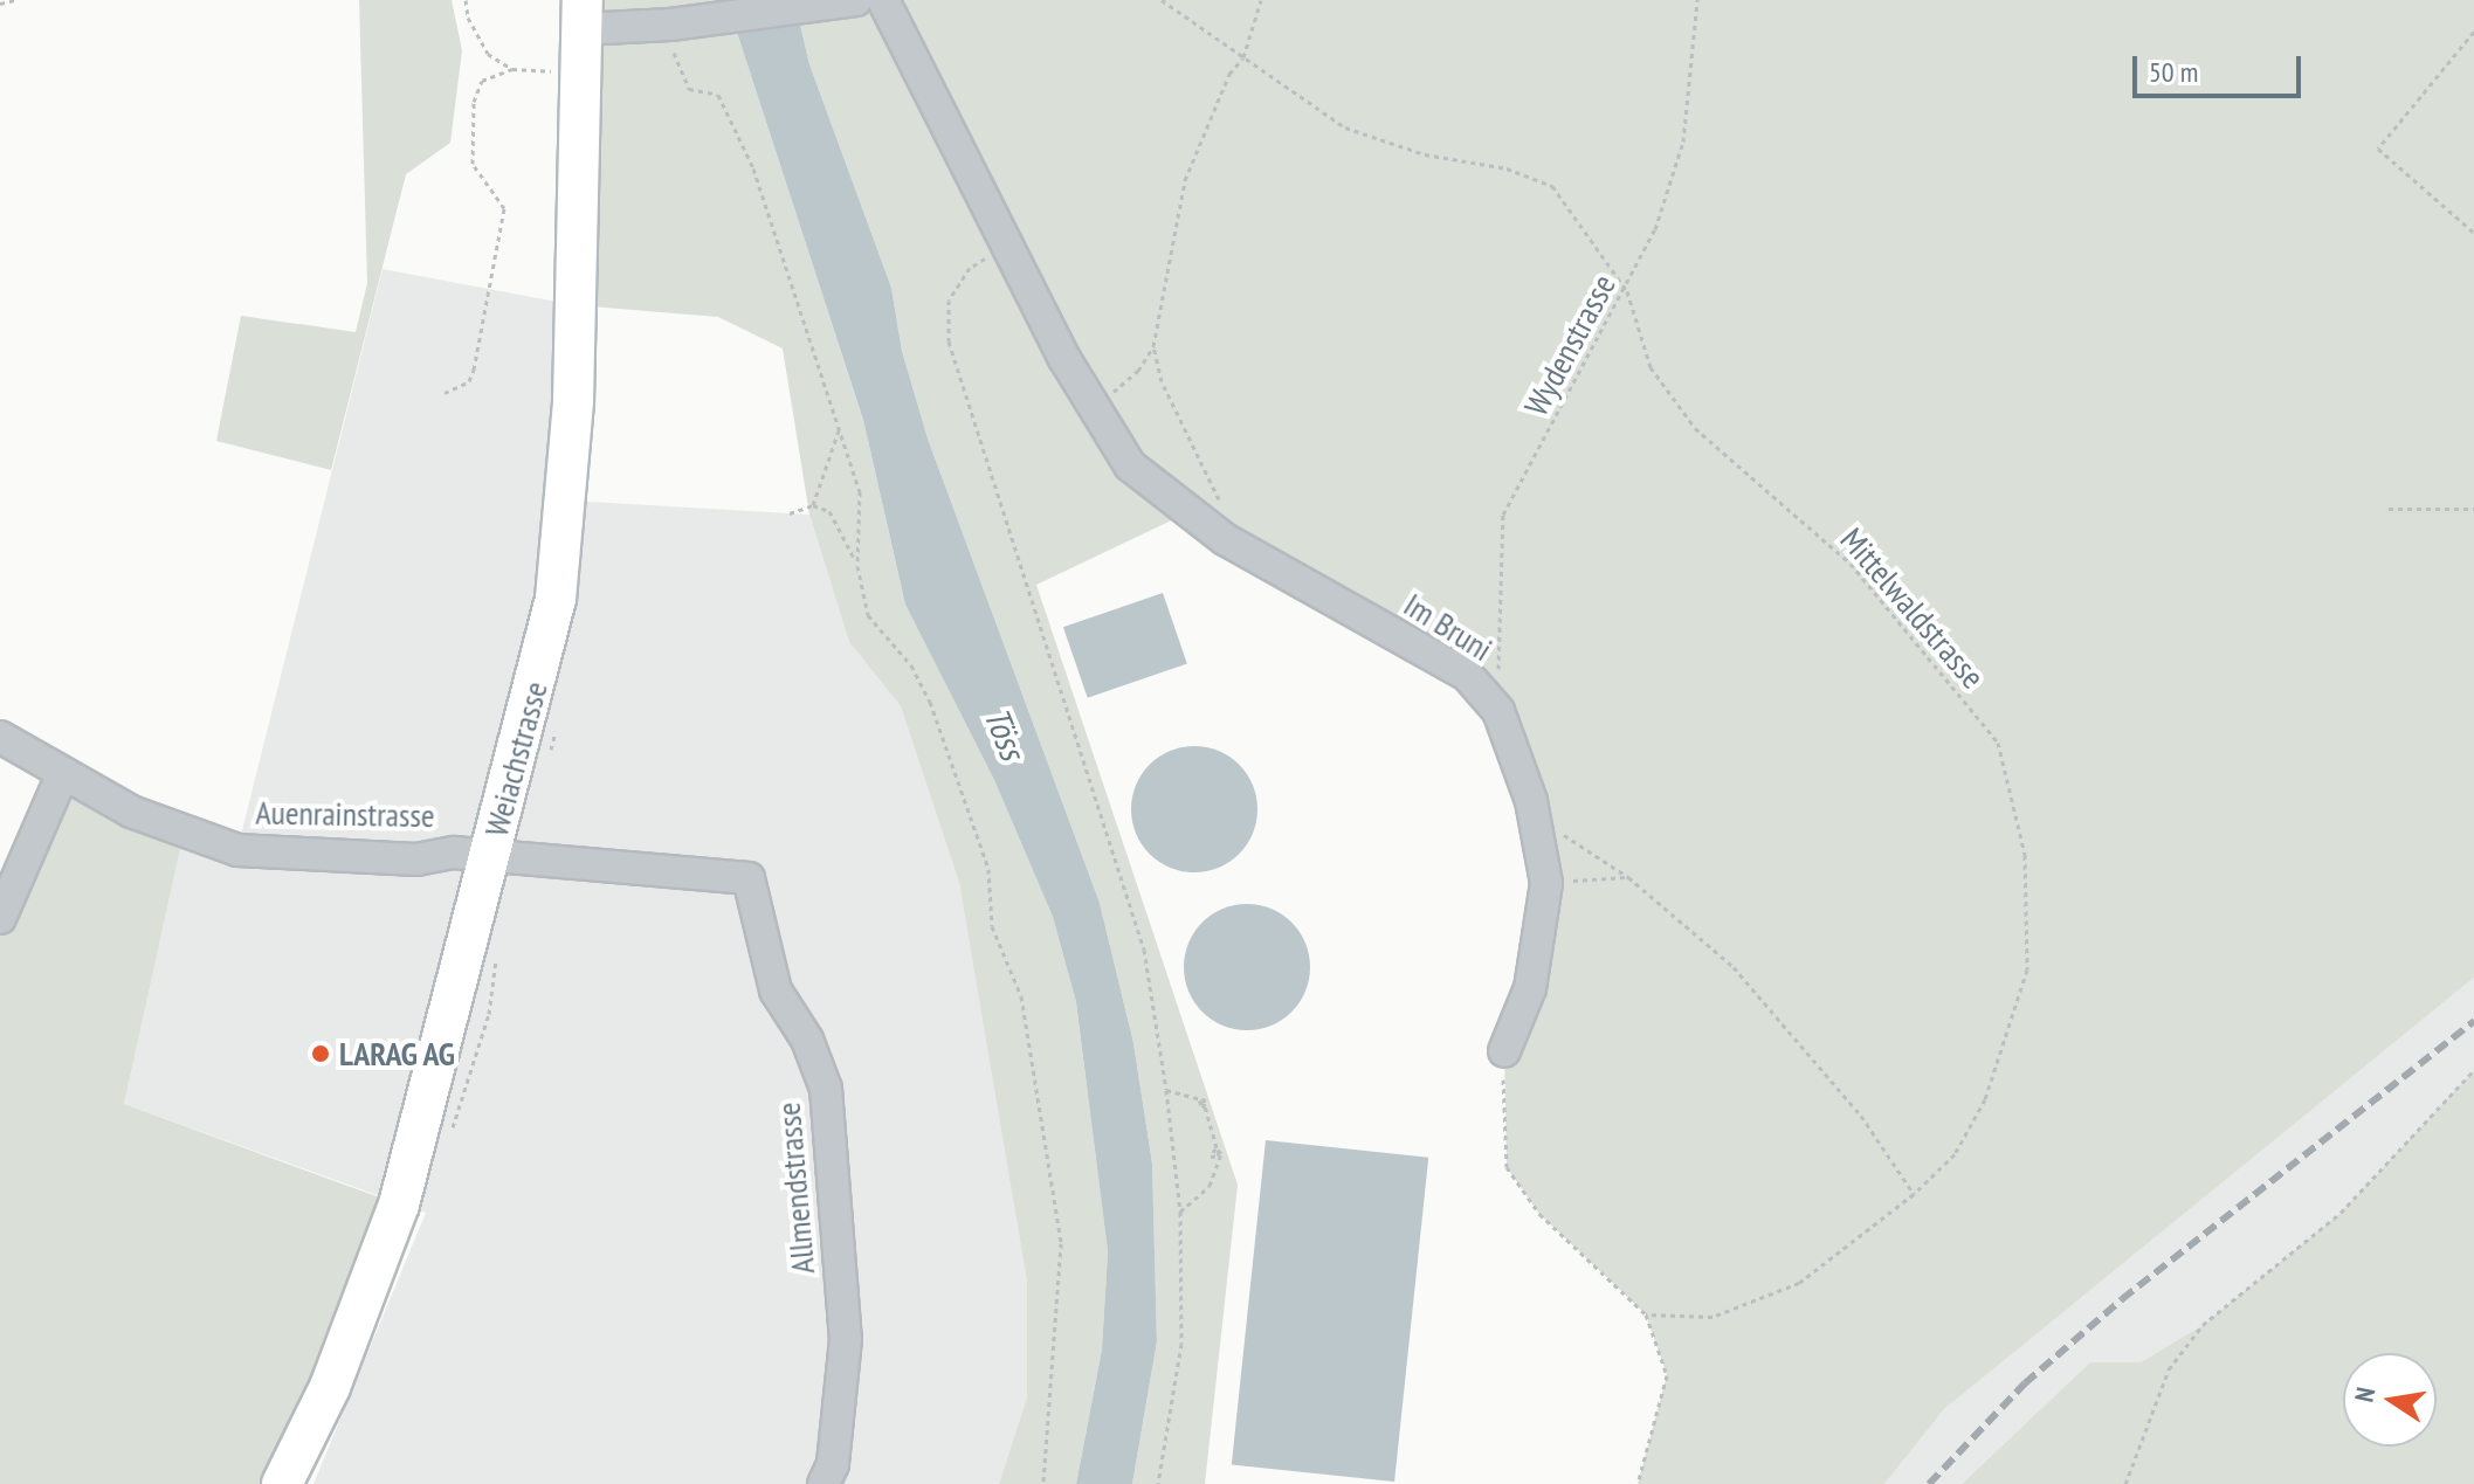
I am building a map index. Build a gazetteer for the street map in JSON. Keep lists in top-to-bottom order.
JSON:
{
  "streets": {
    "main road": ["Weiachstrasse"],
    "street": ["Im Bruni", "Auenrainstrasse", "Allmendstrasse"],
    "path": ["Wydenstrasse", "Mittelwaldstrasse"]
  },
  "crossings": [
    ["Wydenstrasse", "Mittelwaldstrasse"],
    ["Wydenstrasse", "Im Bruni"],
    ["Weiachstrasse", "Auenrainstrasse"],
    ["Weiachstrasse", "Allmendstrasse"],
    ["Auenrainstrasse", "Allmendstrasse"]
  ],
  "water": ["Töss"],
  "places": ["LARAG AG"],
  "scale_bar": "50 m",
  "north": "left"
}
